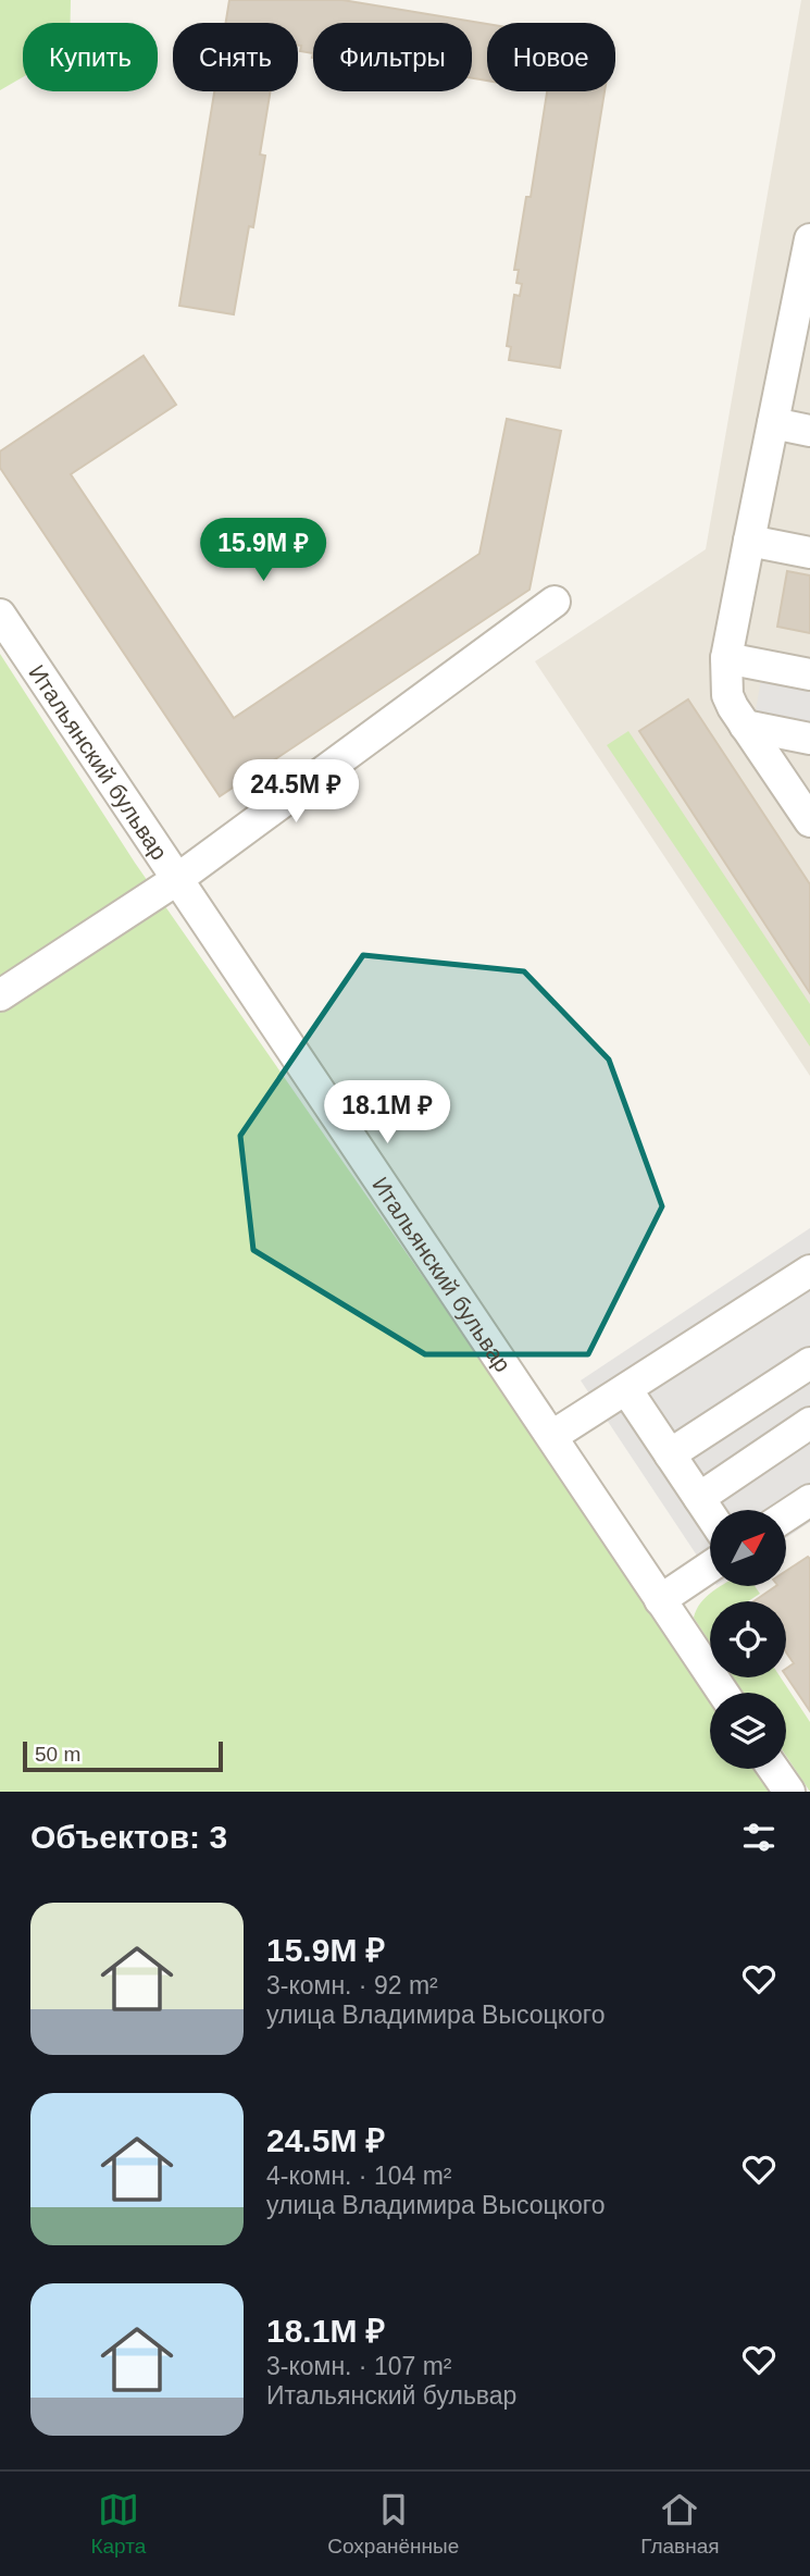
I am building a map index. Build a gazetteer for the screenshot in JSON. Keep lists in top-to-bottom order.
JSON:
{
  "streets": {
    "street": ["Итальянский бульвар"]
  },
  "scale_bar": "50 m",
  "north": "top right",
  "page": {
    "chip": [
      "Купить",
      "Снять",
      "Фильтры",
      "Новое"
    ],
    "price": ["15.9M ₽", "24.5M ₽", "18.1M ₽"],
    "scale": "50 m",
    "heading": "Объектов: 3",
    "list": [
      {
        "name": "15.9M ₽",
        "note": "3-комн. · 92 m² · улица Владимира Высоцкого"
      },
      {
        "name": "24.5M ₽",
        "note": "4-комн. · 104 m² · улица Владимира Высоцкого"
      },
      {
        "name": "18.1M ₽",
        "note": "3-комн. · 107 m² · Итальянский бульвар"
      }
    ],
    "tabs": ["Карта", "Сохранённые", "Главная"]
  }
}
